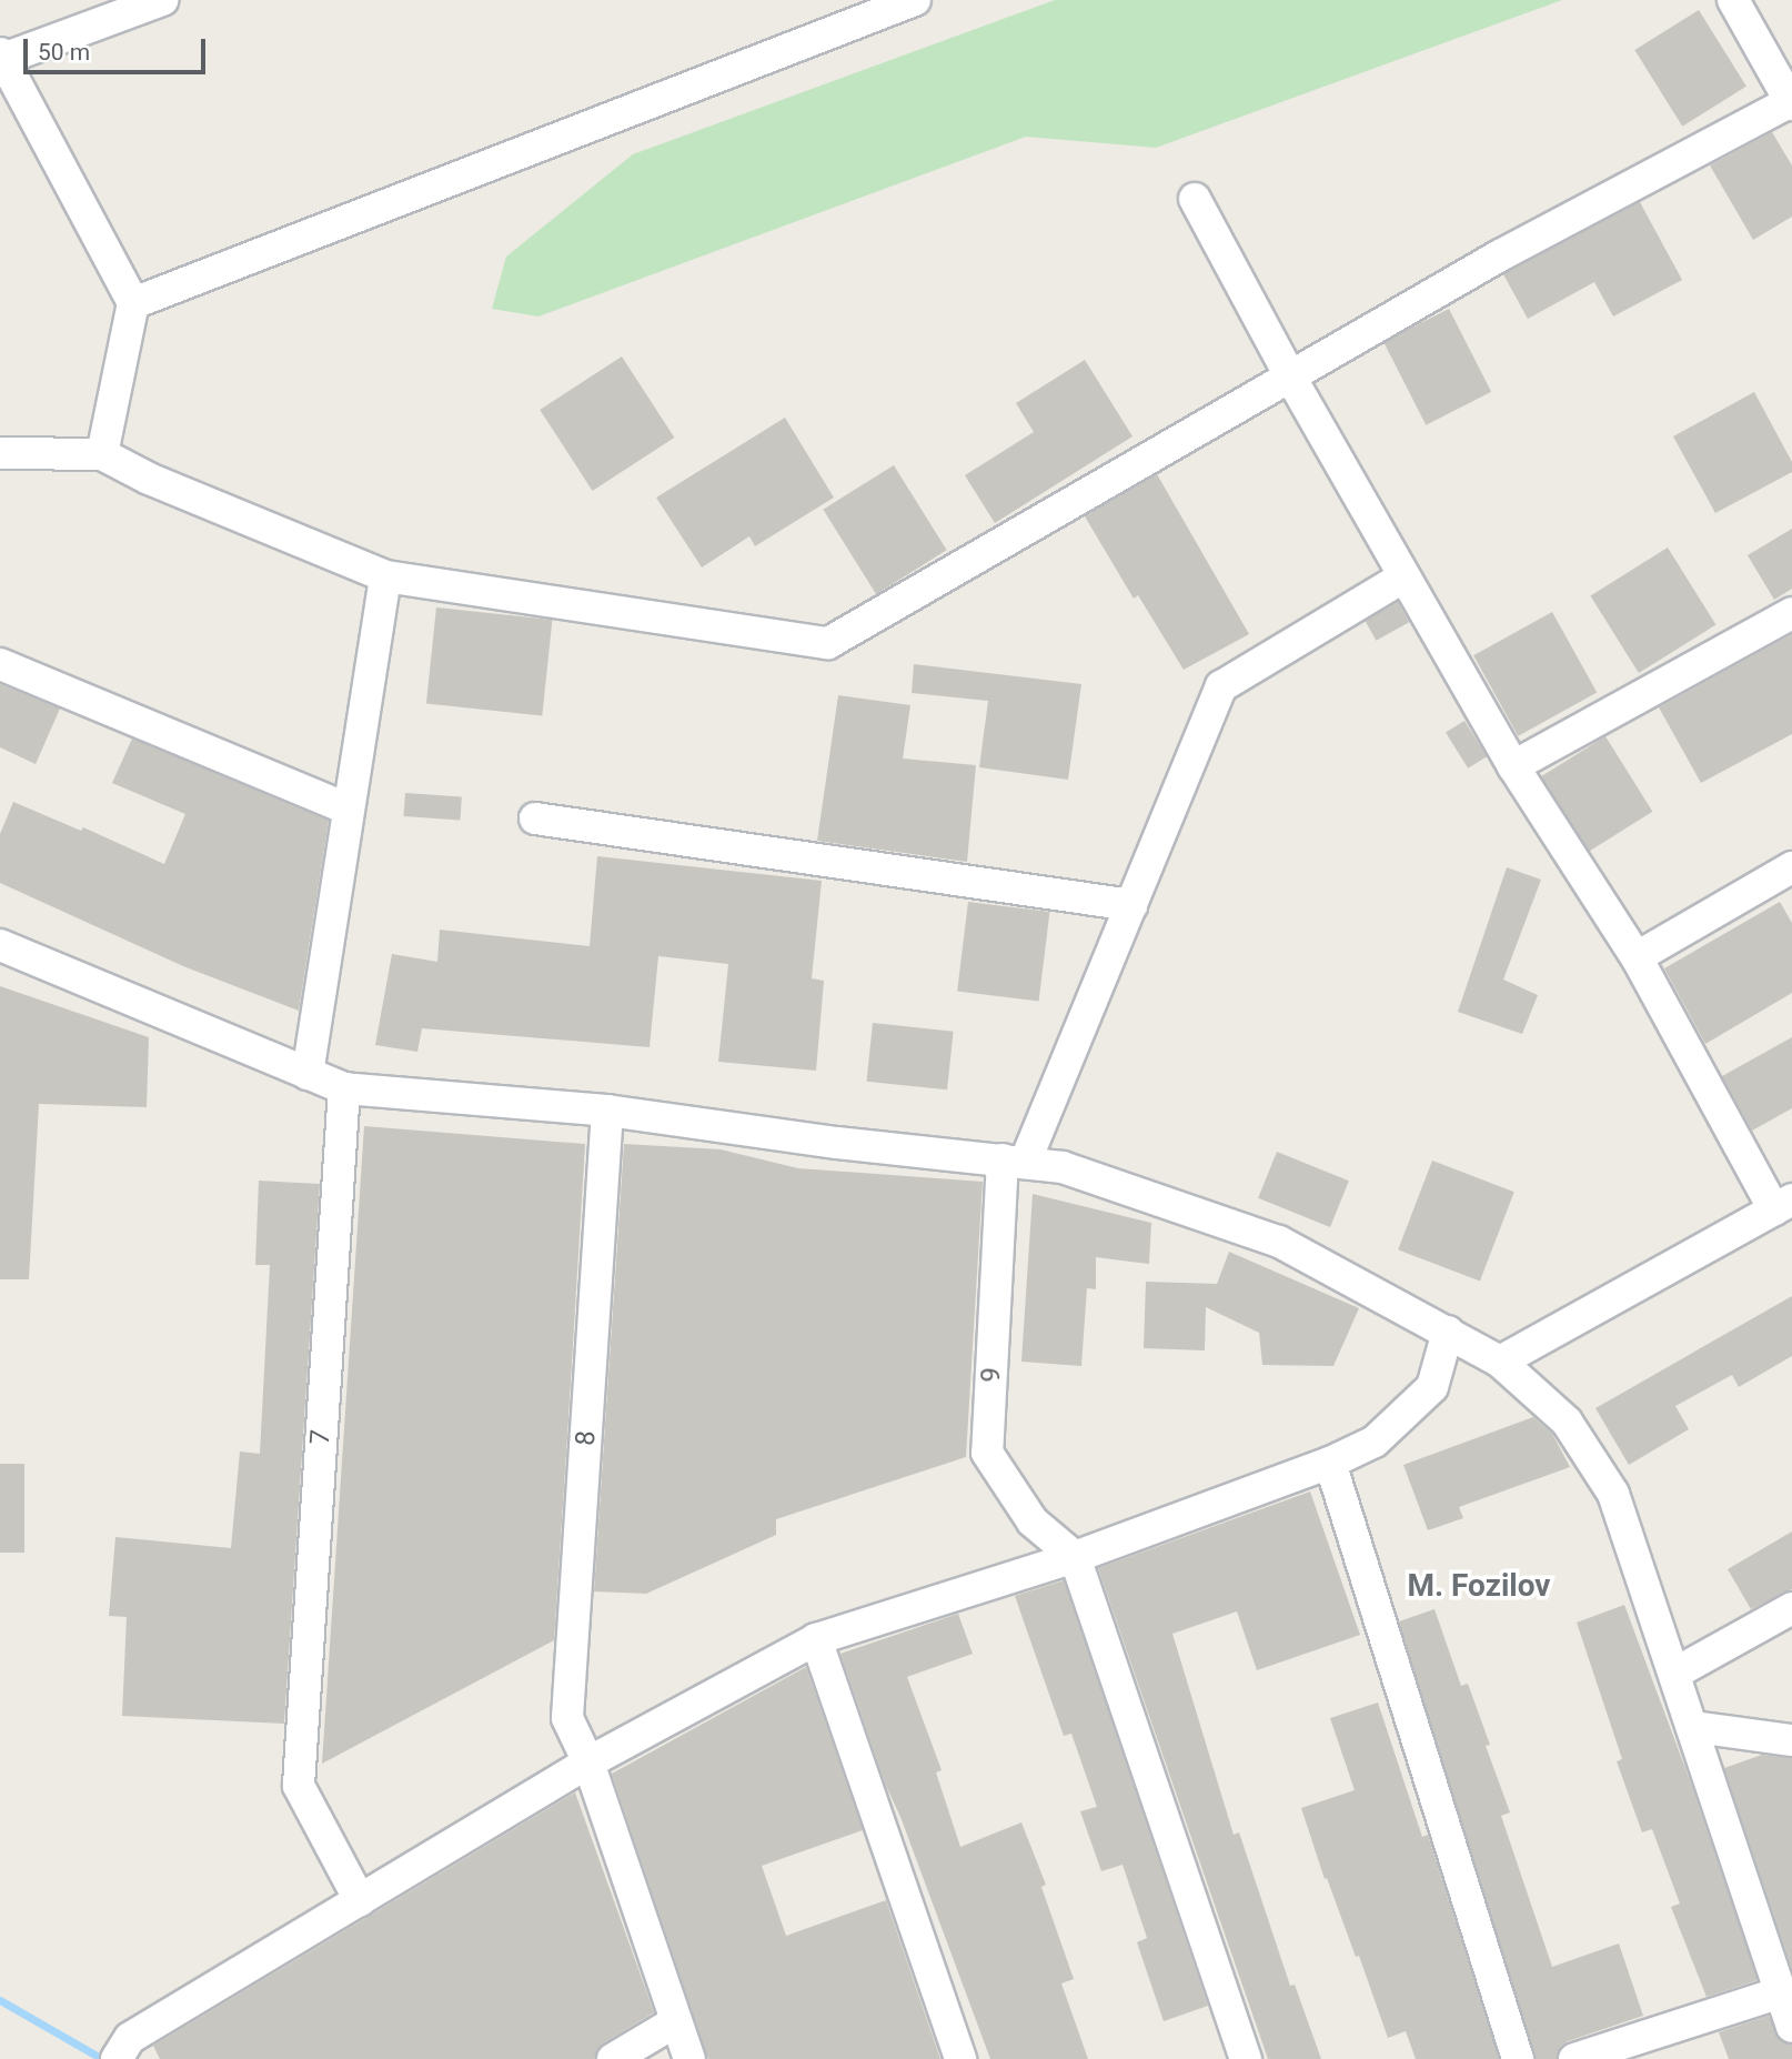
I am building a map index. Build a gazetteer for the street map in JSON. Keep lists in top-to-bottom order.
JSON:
{
  "streets": {
    "street": ["9", "7", "8"]
  },
  "districts": ["M. Fozilov"],
  "scale_bar": "50 m"
}
